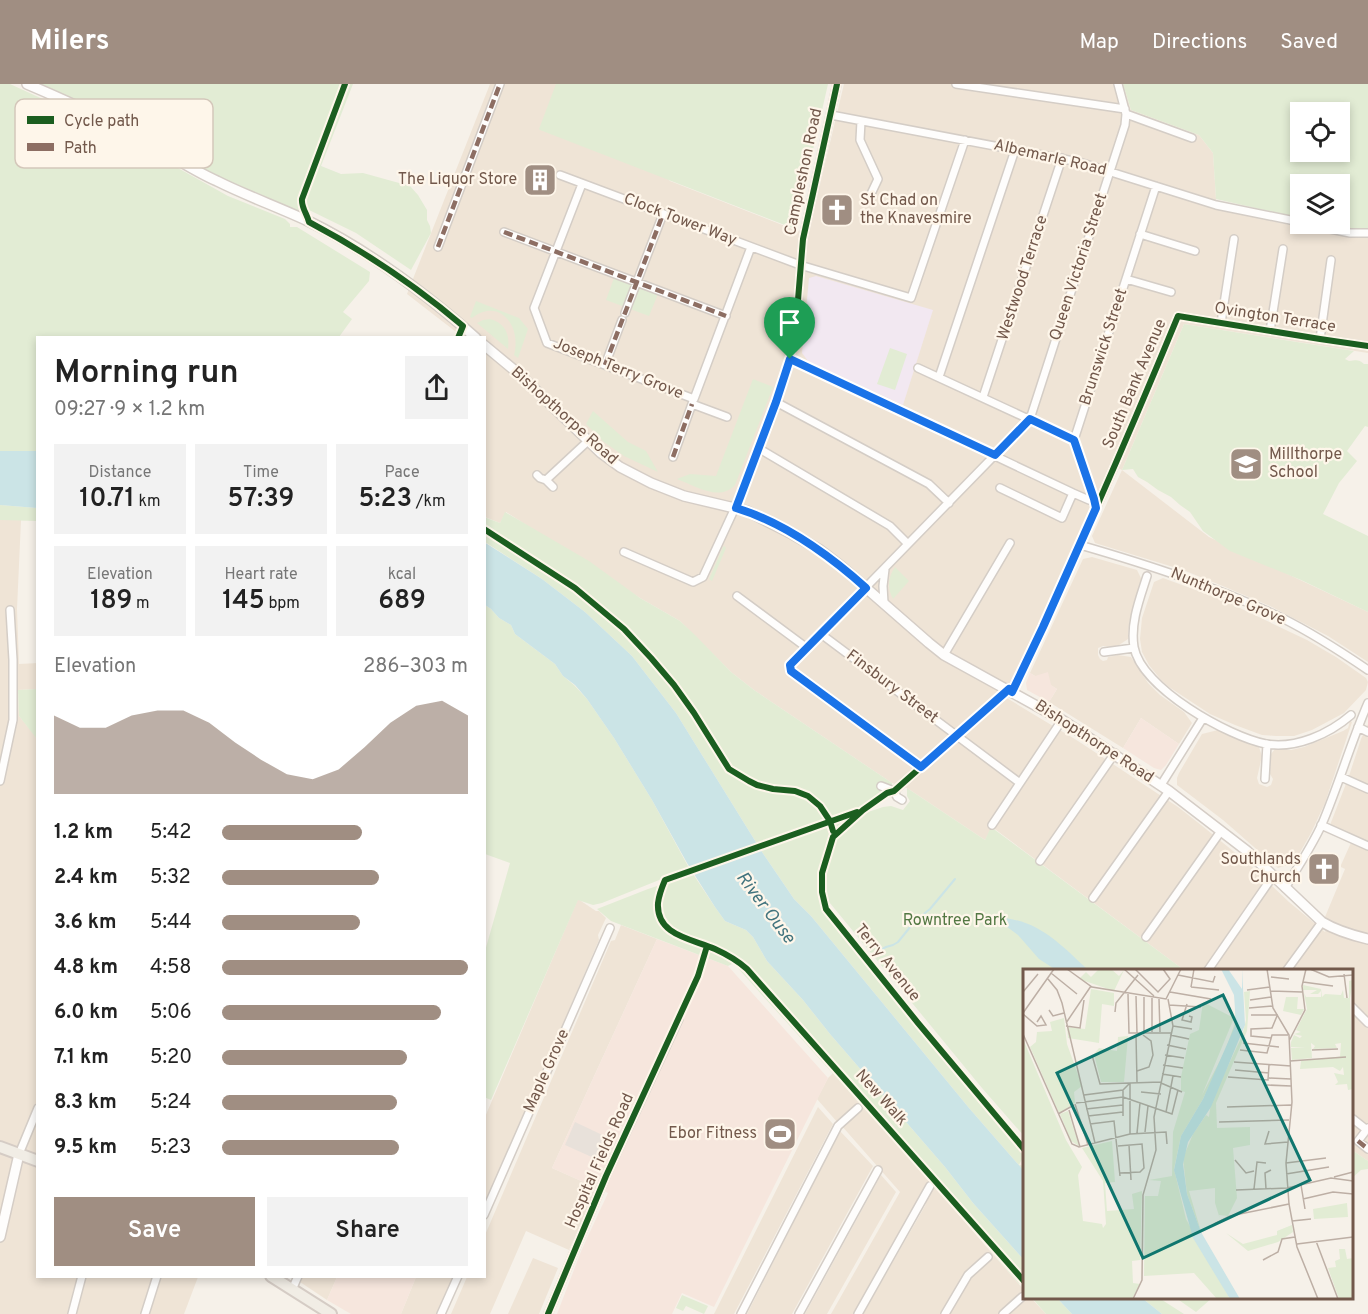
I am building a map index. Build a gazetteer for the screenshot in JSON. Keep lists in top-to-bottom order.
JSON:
{
  "streets": {
    "street": [
      "Albemarle Road",
      "Campleshon Road",
      "Clock Tower Way",
      "Queen Victoria Street",
      "Westwood Terrace",
      "Ovington Terrace",
      "Brunswick Street",
      "Joseph Terry Grove",
      "South Bank Avenue",
      "Bishopthorpe Road",
      "Nunthorpe Grove",
      "Finsbury Street",
      "Maple Grove",
      "Hospital Fields Road"
    ],
    "cycle path": ["Terry Avenue", "New Walk"]
  },
  "crossings": [
    ["Albemarle Road", "Campleshon Road"],
    ["Albemarle Road", "Clock Tower Way"],
    ["Albemarle Road", "Queen Victoria Street"],
    ["Albemarle Road", "Westwood Terrace"],
    ["Albemarle Road", "Brunswick Street"],
    ["Campleshon Road", "Clock Tower Way"],
    ["Campleshon Road", "Bishopthorpe Road"],
    ["Clock Tower Way", "Joseph Terry Grove"],
    ["Ovington Terrace", "South Bank Avenue"],
    ["South Bank Avenue", "Bishopthorpe Road"],
    ["South Bank Avenue", "Nunthorpe Grove"]
  ],
  "water": ["River Ouse"],
  "parks": ["Rowntree Park"],
  "places": {
    "building": ["The Liquor Store"],
    "church": ["St Chad on the Knavesmire", "Southlands Church"],
    "school or university": ["Millthorpe School"],
    "sports": ["Ebor Fitness"]
  },
  "legend": ["Cycle path", "Path"],
  "page": {
    "header": "Milers",
    "nav": ["Map", "Directions", "Saved"],
    "heading": ["Morning run", "09:27 · 9 × 1.2 km"],
    "stats": [
      ["Distance", "10.71 km"],
      ["Time", "57:39"],
      ["Pace", "5:23 /km"],
      ["Elevation", "189 m"],
      ["Heart rate", "145 bpm"],
      ["kcal", "689"]
    ],
    "chart": ["Elevation", "286–303 m"],
    "list": [
      {
        "name": "1.2 km",
        "note": "5:42"
      },
      {
        "name": "2.4 km",
        "note": "5:32"
      },
      {
        "name": "3.6 km",
        "note": "5:44"
      },
      {
        "name": "4.8 km",
        "note": "4:58"
      },
      {
        "name": "6.0 km",
        "note": "5:06"
      },
      {
        "name": "7.1 km",
        "note": "5:20"
      },
      {
        "name": "8.3 km",
        "note": "5:24"
      },
      {
        "name": "9.5 km",
        "note": "5:23"
      }
    ],
    "buttons": ["Save", "Share"]
  }
}
